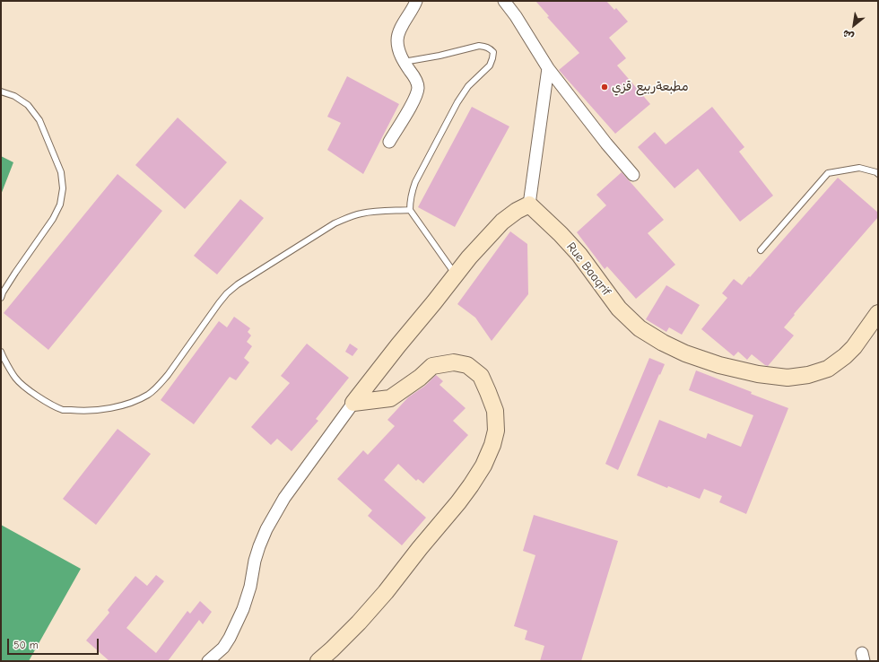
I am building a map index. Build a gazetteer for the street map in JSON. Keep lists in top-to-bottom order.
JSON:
{
  "streets": {
    "street": ["Rue Baaqrif"]
  },
  "places": ["مطبعةربيع قزي"],
  "scale_bar": "50 m",
  "north": "bottom left"
}
